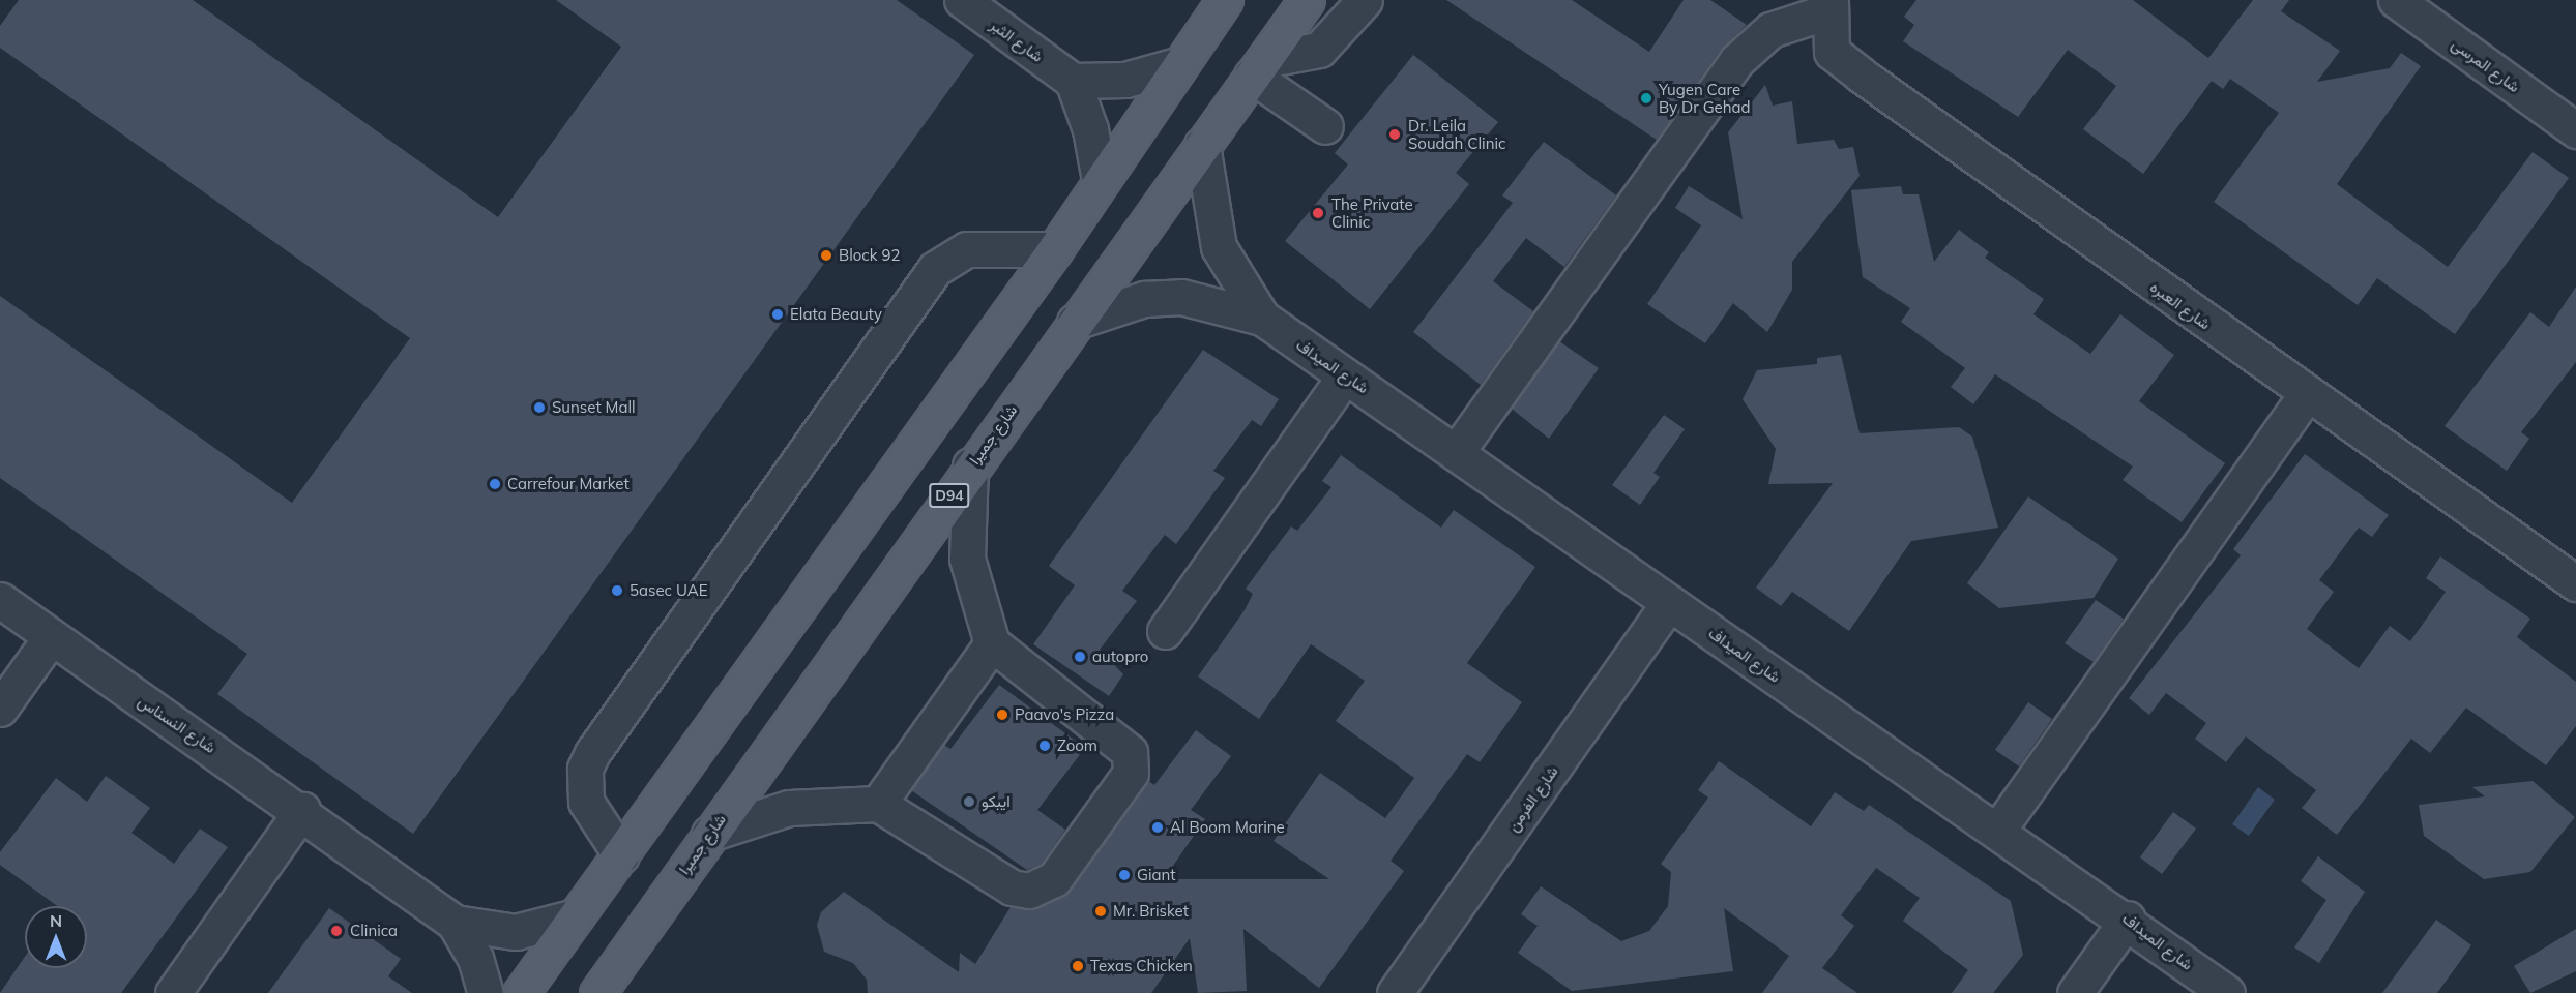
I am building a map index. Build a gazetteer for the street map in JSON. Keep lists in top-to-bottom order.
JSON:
{
  "streets": {
    "main road": ["شارع جميرا", "D94"],
    "street": [
      "شارع الثبر",
      "شارع المرسى",
      "شارع العبره",
      "شارع الميداف",
      "شارع النسناس",
      "شارع الفرمن"
    ]
  },
  "crossings": [
    ["شارع الميداف", "شارع جميرا"],
    ["شارع الميداف", "شارع الفرمن"]
  ],
  "places": [
    "Yugen Care By Dr Gehad",
    "Dr. Leila Soudah Clinic",
    "The Private Clinic",
    "Block 92",
    "Elata Beauty",
    "Sunset Mall",
    "Carrefour Market",
    "5asec UAE",
    "autopro",
    "Paavo's Pizza",
    "Zoom",
    "ايبكو",
    "Al Boom Marine",
    "Giant",
    "Mr. Brisket",
    "Clinica",
    "Texas Chicken"
  ],
  "north": "top"
}
